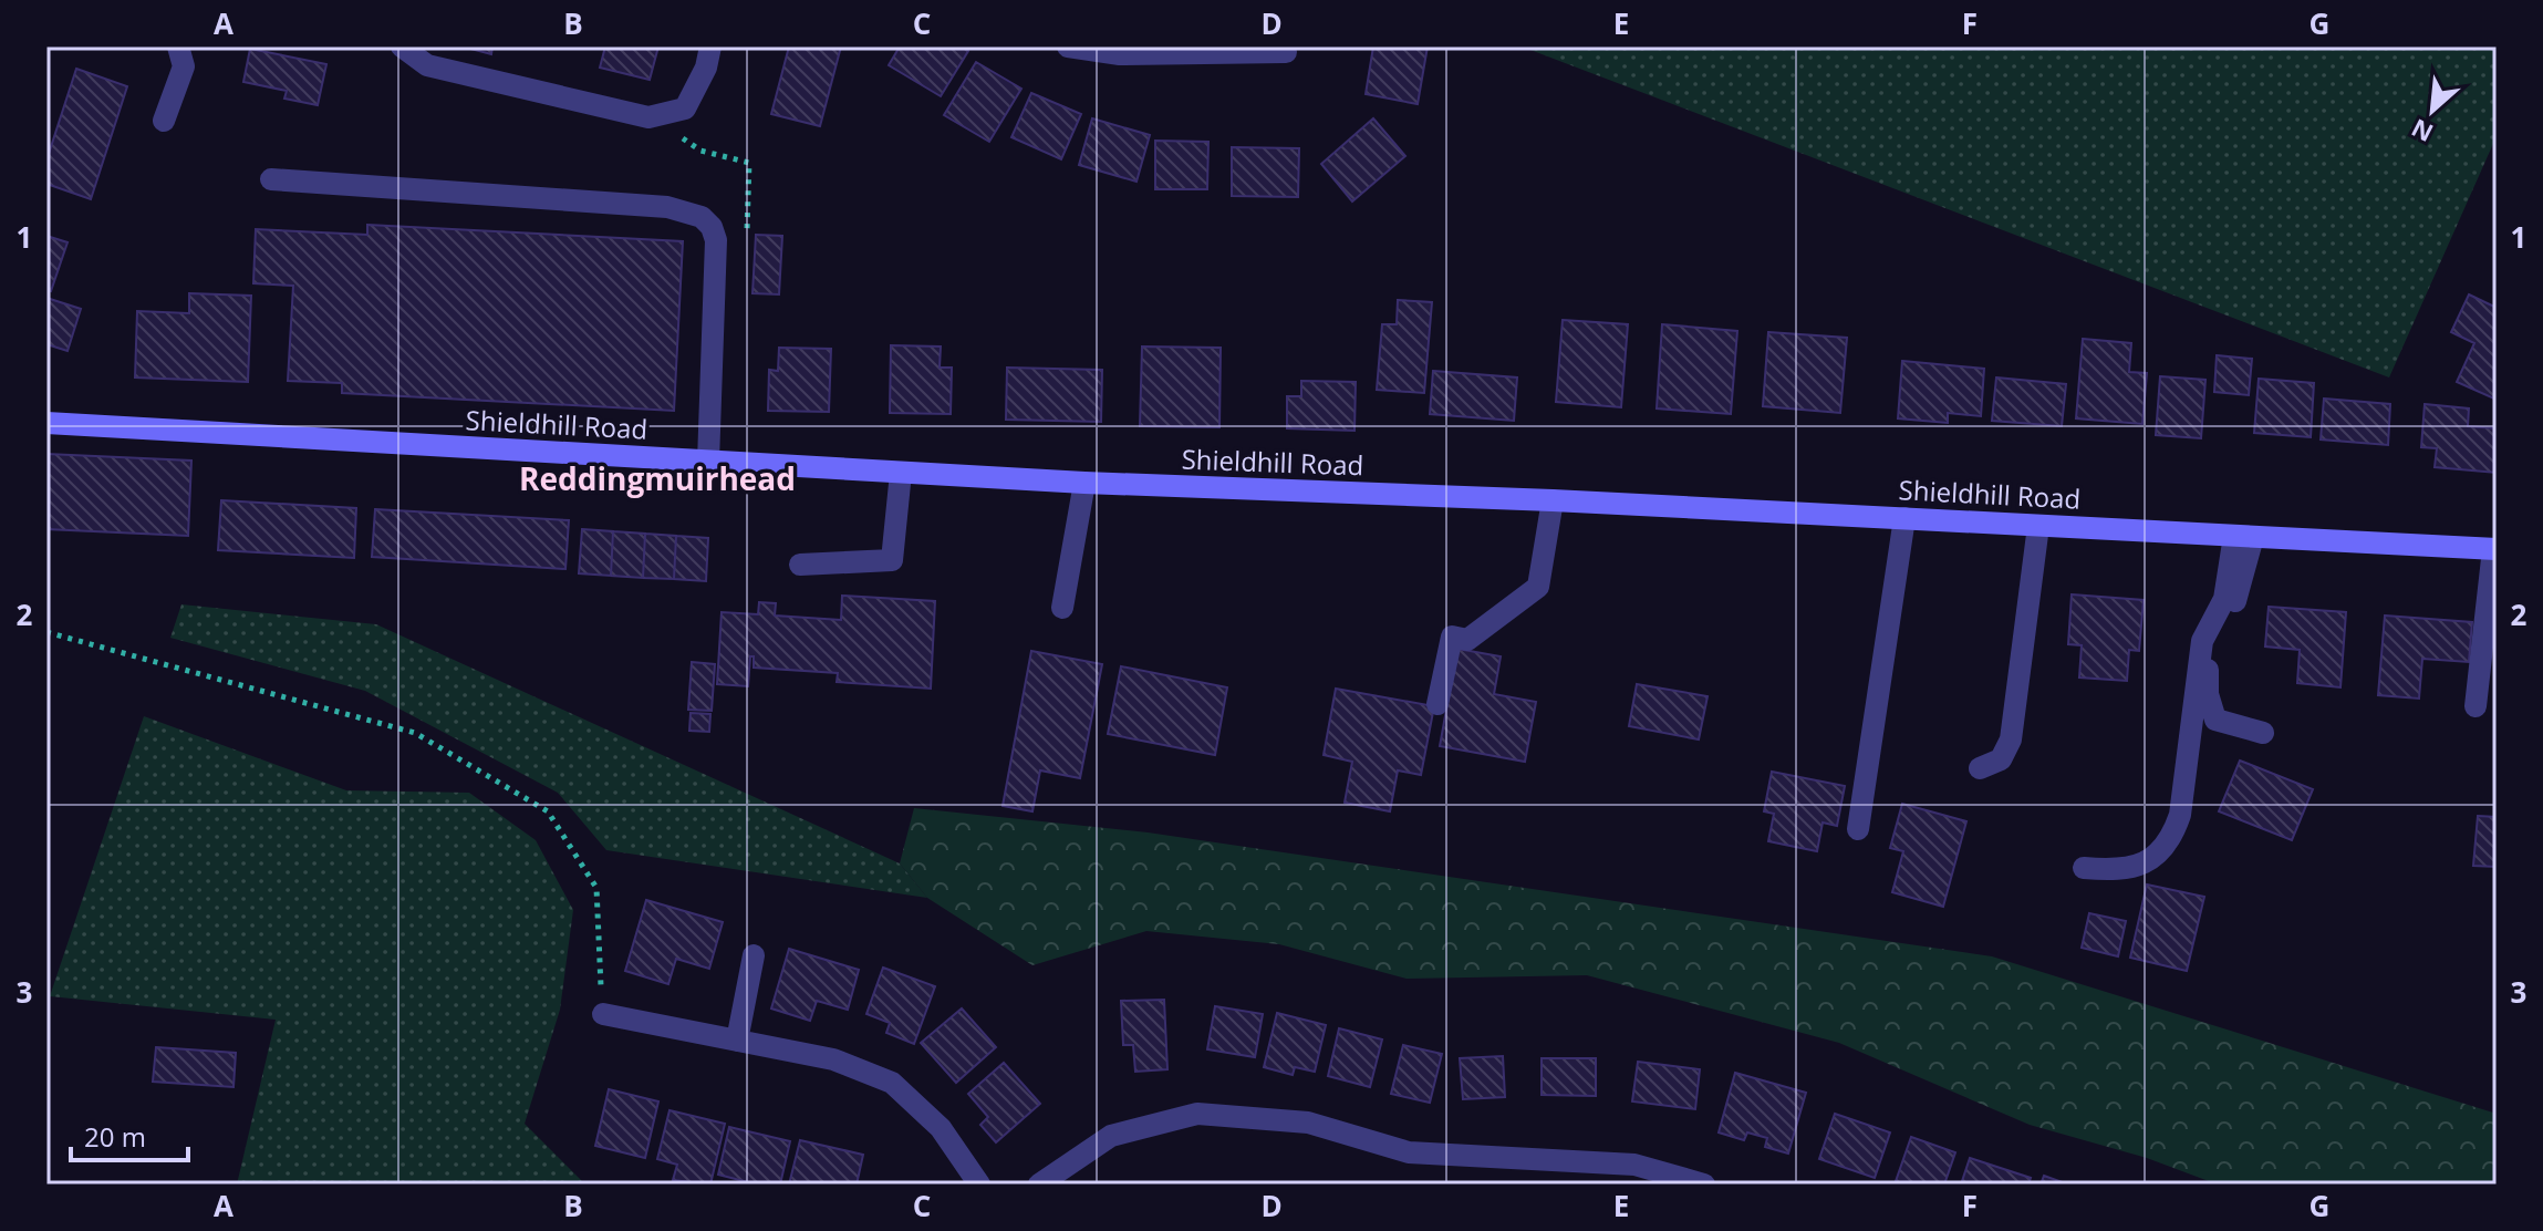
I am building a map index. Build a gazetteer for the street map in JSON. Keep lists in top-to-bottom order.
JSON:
{
  "streets": {
    "main road": ["Shieldhill Road"]
  },
  "districts": ["Reddingmuirhead"],
  "scale_bar": "20 m",
  "north": "bottom left",
  "grid": {
    "columns": [
      "A",
      "B",
      "C",
      "D",
      "E",
      "F",
      "G"
    ],
    "rows": ["1", "2", "3"]
  }
}
